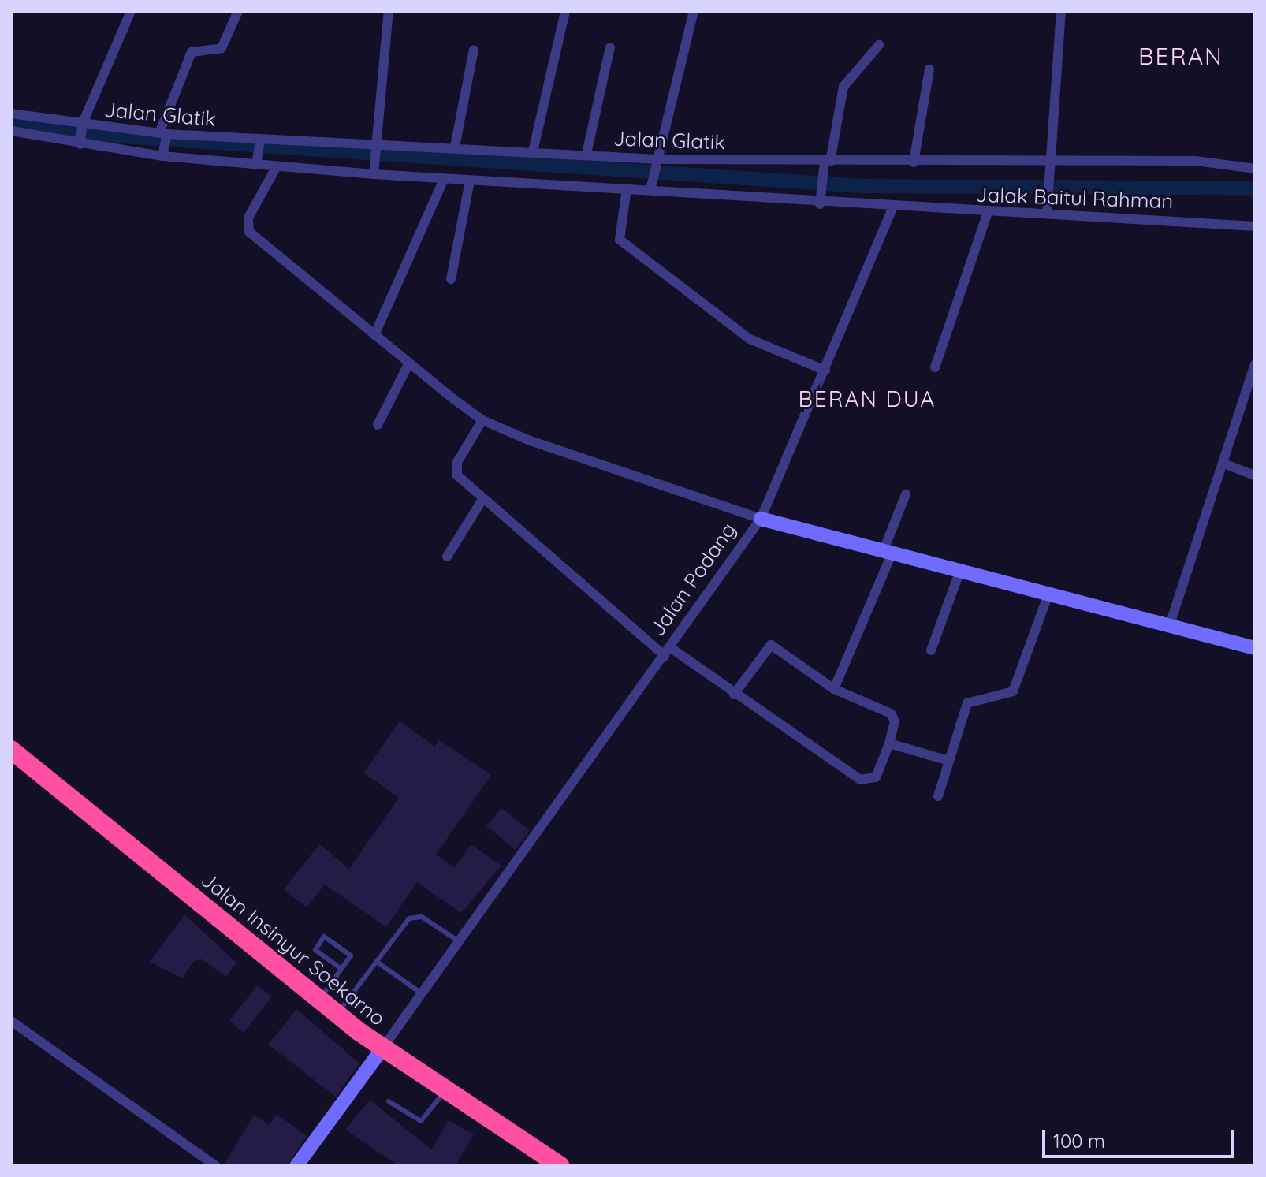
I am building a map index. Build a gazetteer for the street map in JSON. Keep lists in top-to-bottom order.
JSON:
{
  "streets": {
    "highway": ["Jalan Insinyur Soekarno"],
    "street": ["Jalan Glatik", "Jalak Baitul Rahman", "Jalan Podang"]
  },
  "crossings": [
    ["Jalan Podang", "Jalan Insinyur Soekarno"]
  ],
  "districts": ["BERAN", "BERAN DUA"],
  "scale_bar": "100 m"
}
